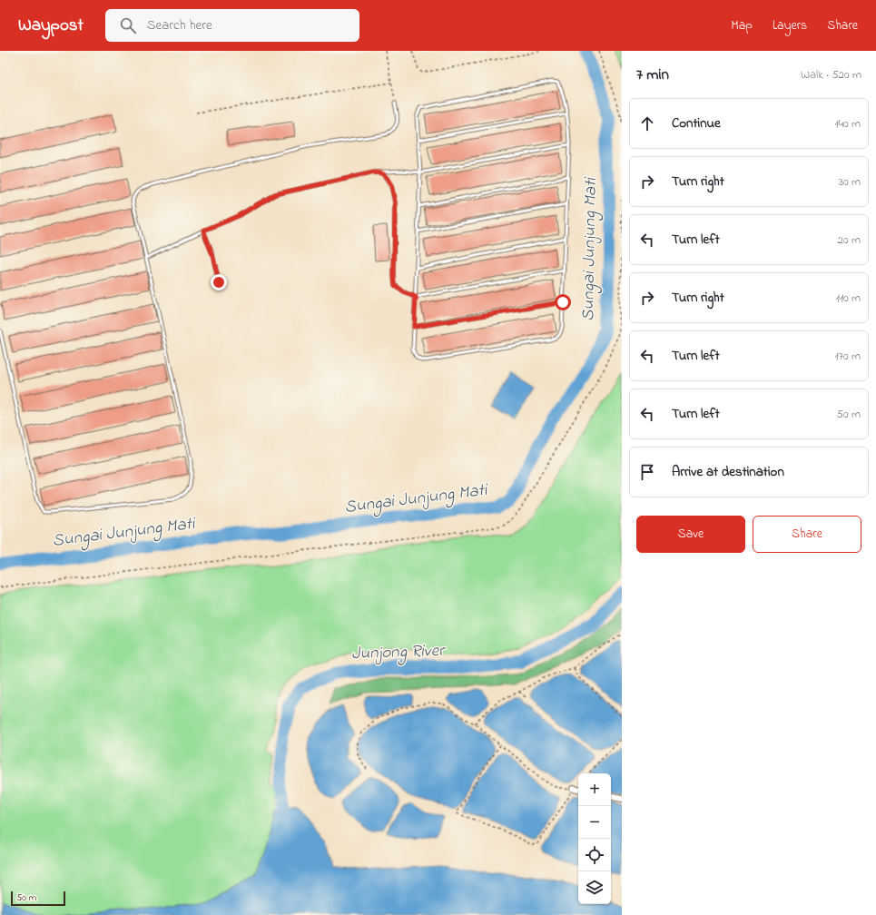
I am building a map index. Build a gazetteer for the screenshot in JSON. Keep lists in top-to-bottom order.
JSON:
{
  "water": ["Sungai Junjung Mati", "Junjong River"],
  "scale_bar": "50 m",
  "page": {
    "header": "Waypost",
    "search": "Search here",
    "nav": ["Map", "Layers", "Share"],
    "heading": ["7 min", "Walk · 520 m"],
    "list": [
      ["Continue", "140 m"],
      ["Turn right", "30 m"],
      ["Turn left", "20 m"],
      ["Turn right", "110 m"],
      ["Turn left", "170 m"],
      ["Turn left", "50 m"],
      "Arrive at destination"
    ],
    "buttons": ["Save", "Share"],
    "map_buttons": ["+", "−"],
    "scale": "50 m"
  }
}
